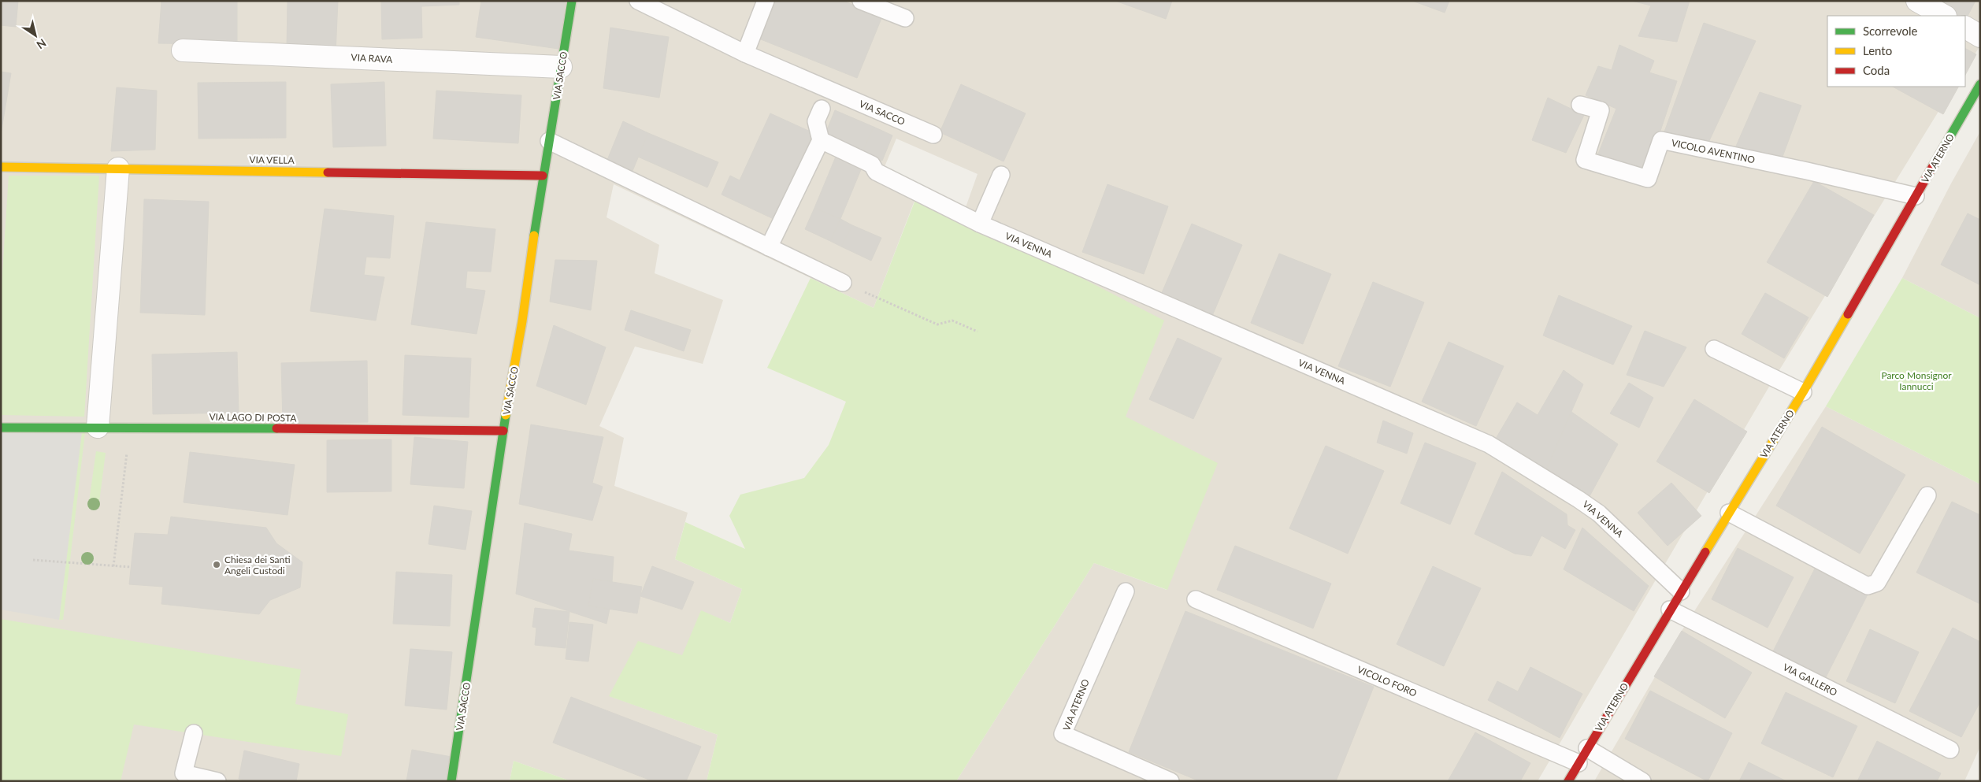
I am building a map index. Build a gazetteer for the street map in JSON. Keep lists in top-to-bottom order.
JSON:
{
  "streets": {
    "street": [
      "VIA RAVA",
      "VIA SACCO",
      "VIA ATERNO",
      "VIA VELLA",
      "VIA LAGO DI POSTA"
    ],
    "lane": [
      "VICOLO AVENTINO",
      "VIA VENNA",
      "VIA GALLERO",
      "VICOLO FORO"
    ]
  },
  "crossings": [
    ["VIA RAVA", "VIA SACCO"],
    ["VIA SACCO", "VIA VELLA"],
    ["VIA SACCO", "VIA LAGO DI POSTA"],
    ["VICOLO AVENTINO", "VIA ATERNO"],
    ["VIA ATERNO", "VIA VENNA"],
    ["VIA ATERNO", "VIA GALLERO"],
    ["VIA ATERNO", "VICOLO FORO"]
  ],
  "parks": ["Parco Monsignor Iannucci"],
  "places": ["Chiesa dei Santi Angeli Custodi"],
  "legend": ["Scorrevole", "Lento", "Coda"],
  "north": "bottom right"
}
